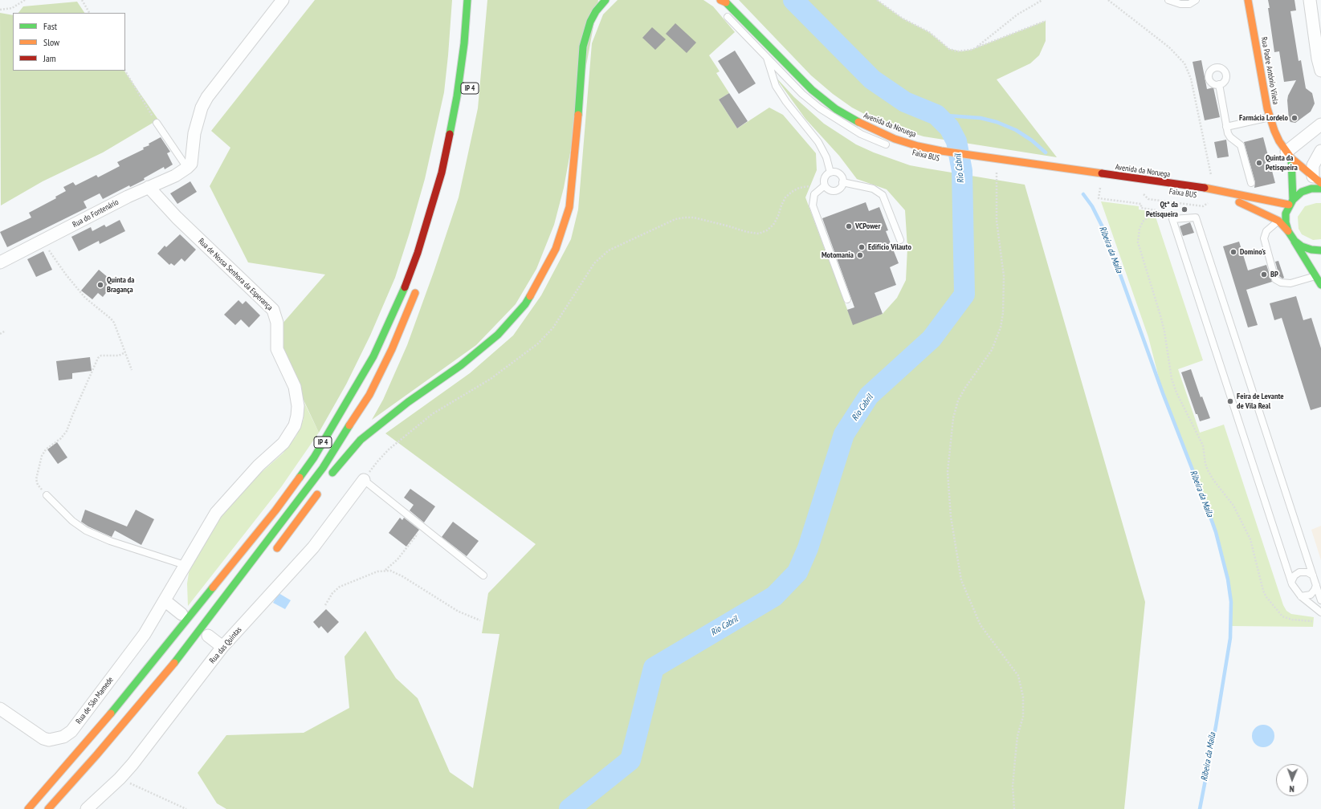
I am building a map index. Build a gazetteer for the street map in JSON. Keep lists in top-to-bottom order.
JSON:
{
  "streets": {
    "main road": ["Rua Padre António Vilela", "IP 4", "Avenida da Noruega"],
    "street": [
      "Rua do Fontenário",
      "Rua de Nossa Senhora da Esperança",
      "Rua das Quintas",
      "Rua de São Mamede"
    ]
  },
  "crossings": [
    ["Rua do Fontenário", "Rua de Nossa Senhora da Esperança"],
    ["Rua de Nossa Senhora da Esperança", "Rua de São Mamede"]
  ],
  "water": ["Rio Cabril", "Ribeira da Maíla"],
  "places": [
    "Farmácia Lordelo",
    "Quinta da Petisqueira",
    "Qtª da Petisqueira",
    "VCPower",
    "Edifício Vilauto",
    "Domino's",
    "Motomania",
    "BP",
    "Quinta da Bragança",
    "Feira de Levante de Vila Real"
  ],
  "legend": ["Fast", "Slow", "Jam"],
  "north": "bottom"
}
